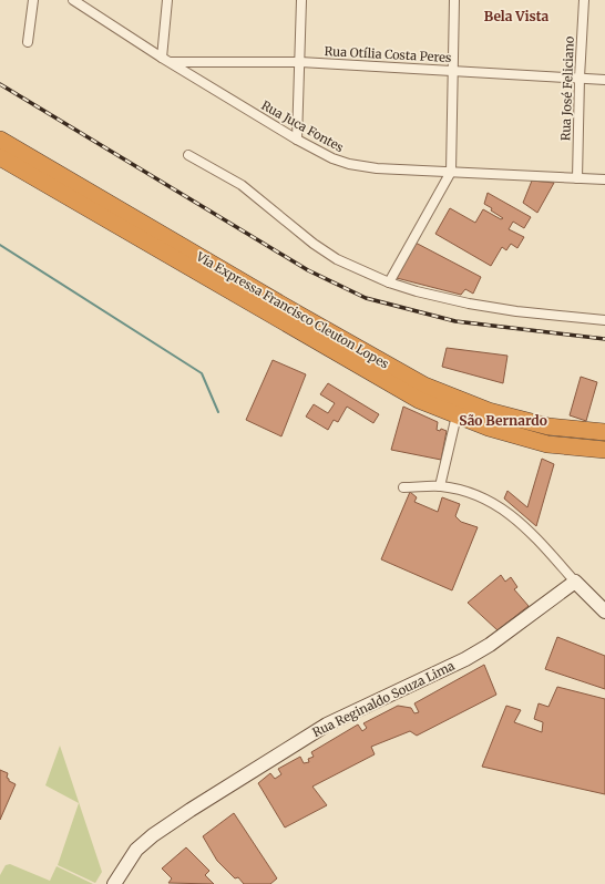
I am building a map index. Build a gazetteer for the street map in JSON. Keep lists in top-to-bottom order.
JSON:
{
  "streets": {
    "highway": ["Via Expressa Francisco Cleuton Lopes"],
    "street": [
      "Rua Otília Costa Peres",
      "Rua José Feliciano",
      "Rua Juca Fontes",
      "Rua Reginaldo Souza Lima"
    ]
  },
  "crossings": [
    ["Rua Otília Costa Peres", "Rua José Feliciano"],
    ["Rua Otília Costa Peres", "Rua Juca Fontes"],
    ["Rua José Feliciano", "Rua Juca Fontes"]
  ],
  "districts": ["Bela Vista", "São Bernardo"]
}
